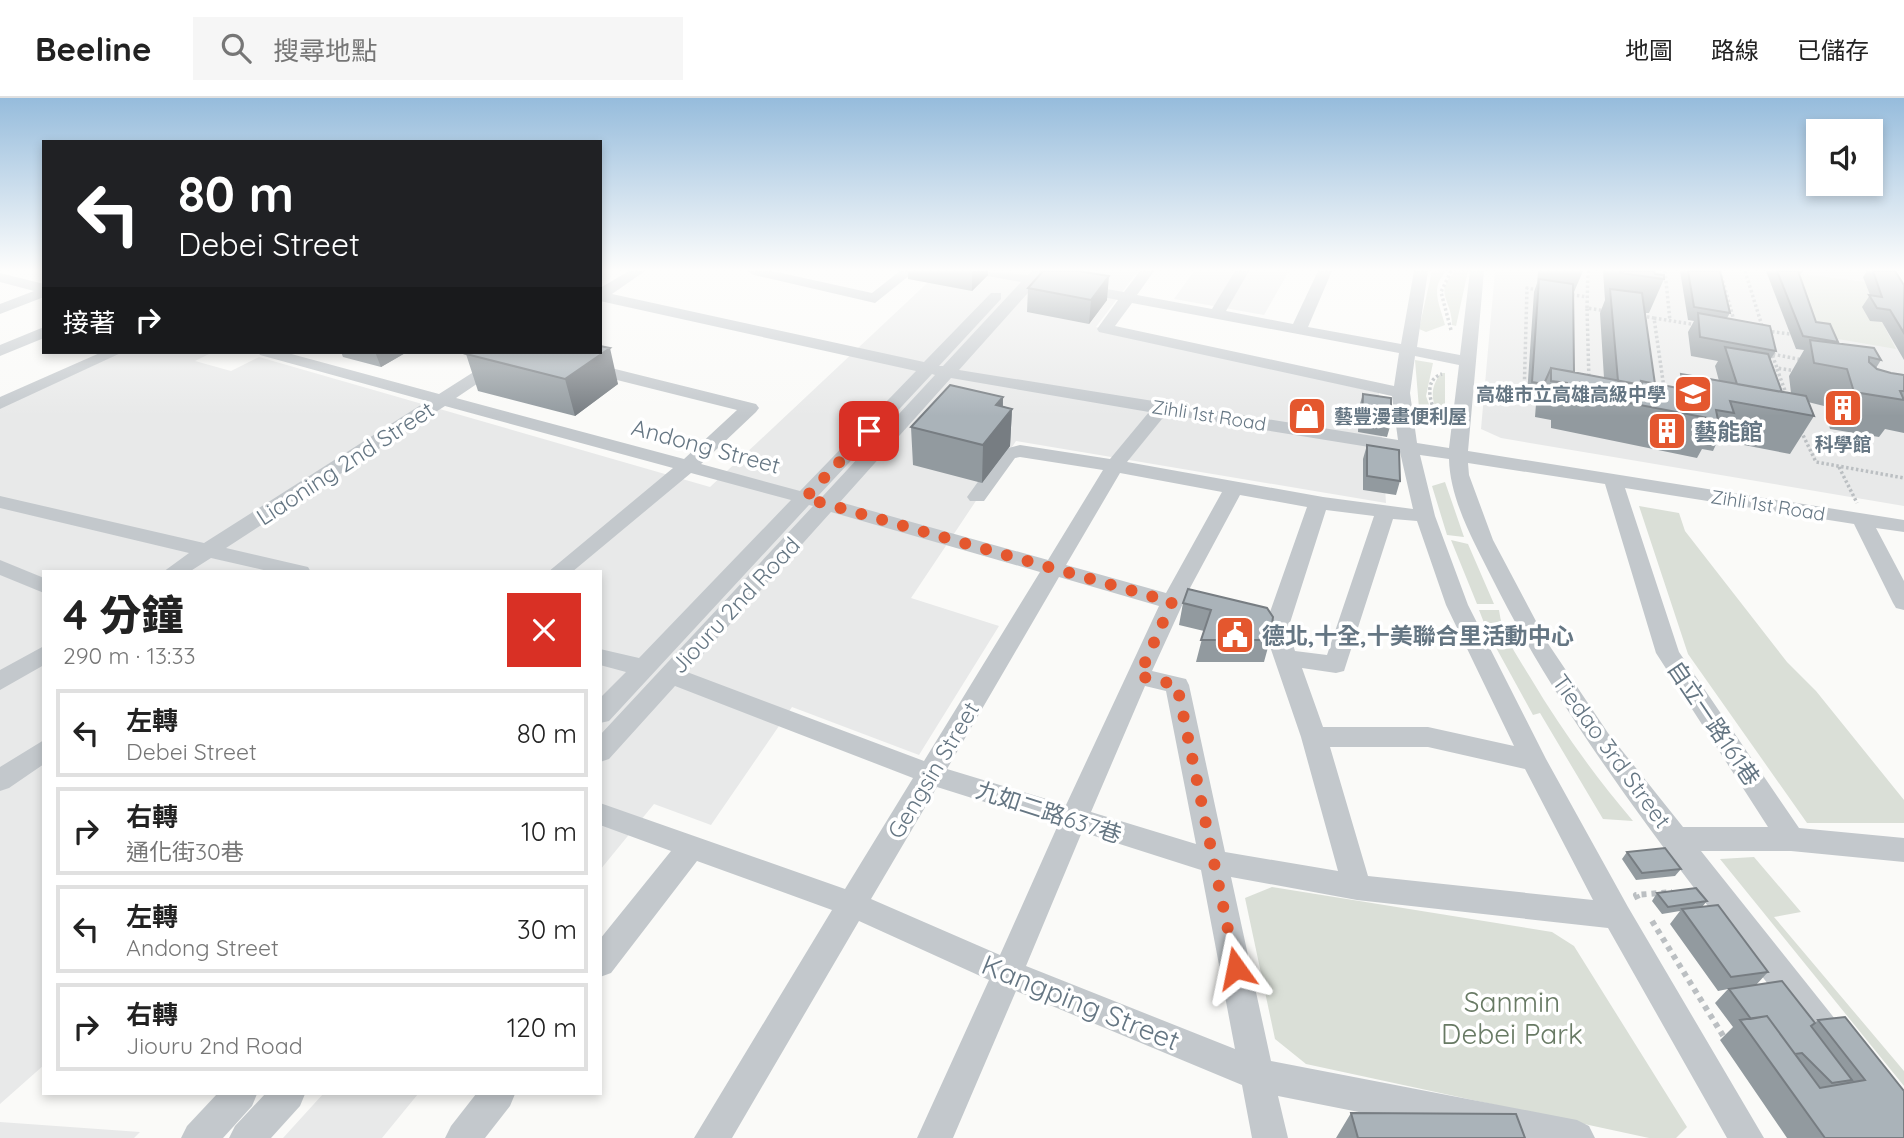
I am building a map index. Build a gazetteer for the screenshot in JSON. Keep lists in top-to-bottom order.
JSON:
{
  "streets": {
    "street": [
      "Zihli 1st Road",
      "Andong Street",
      "Liaoning 2nd Street",
      "Jiouru 2nd Road",
      "自立一路161巷",
      "Tiedao 3rd Street",
      "Gengsin Street",
      "九如二路637巷",
      "Kangping Street"
    ]
  },
  "crossings": [
    ["Zihli 1st Road", "Jiouru 2nd Road"],
    ["Zihli 1st Road", "自立一路161巷"],
    ["Zihli 1st Road", "Tiedao 3rd Street"],
    ["Zihli 1st Road", "Gengsin Street"],
    ["Andong Street", "Liaoning 2nd Street"],
    ["Andong Street", "Jiouru 2nd Road"],
    ["Andong Street", "Gengsin Street"],
    ["Jiouru 2nd Road", "九如二路637巷"],
    ["Gengsin Street", "九如二路637巷"],
    ["Gengsin Street", "Kangping Street"]
  ],
  "parks": ["Sanmin Debei Park"],
  "places": {
    "school or university": ["高雄市立高雄高級中學"],
    "building": ["科學館", "藝能館"],
    "shop": ["藝豐漫畫便利屋"],
    "public building": ["德北,十全,十美聯合里活動中心"]
  },
  "page": {
    "header": "Beeline",
    "search": "搜尋地點",
    "nav": ["地圖", "路線", "已儲存"],
    "turn": ["80 m", "Debei Street"],
    "then": "接著",
    "heading": ["4 分鐘", "290 m · 13:33"],
    "list": [
      {
        "name": "左轉",
        "note": "Debei Street",
        "value": "80 m"
      },
      {
        "name": "右轉",
        "note": "通化街30巷",
        "value": "10 m"
      },
      {
        "name": "左轉",
        "note": "Andong Street",
        "value": "30 m"
      },
      {
        "name": "右轉",
        "note": "Jiouru 2nd Road",
        "value": "120 m"
      }
    ]
  }
}
